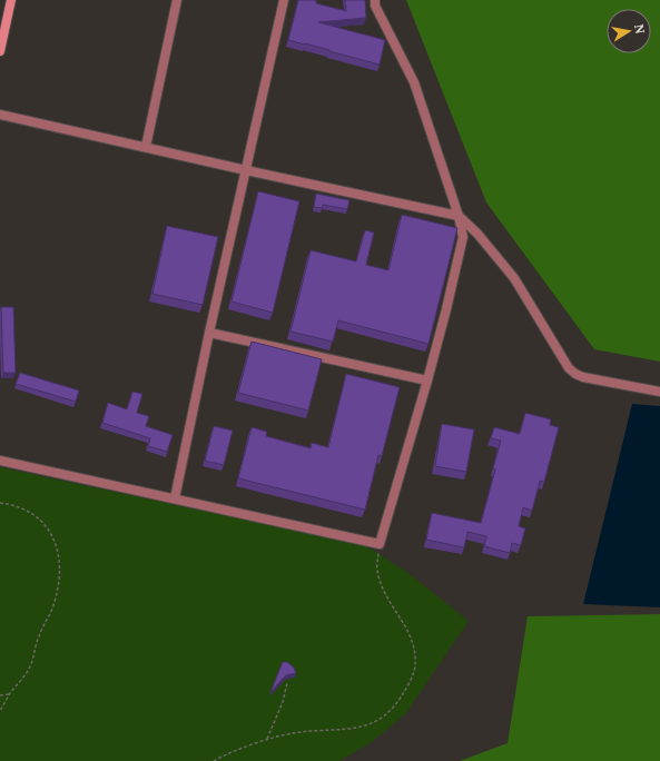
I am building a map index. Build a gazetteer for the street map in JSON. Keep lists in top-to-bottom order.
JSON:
{
  "north": "right"
}
